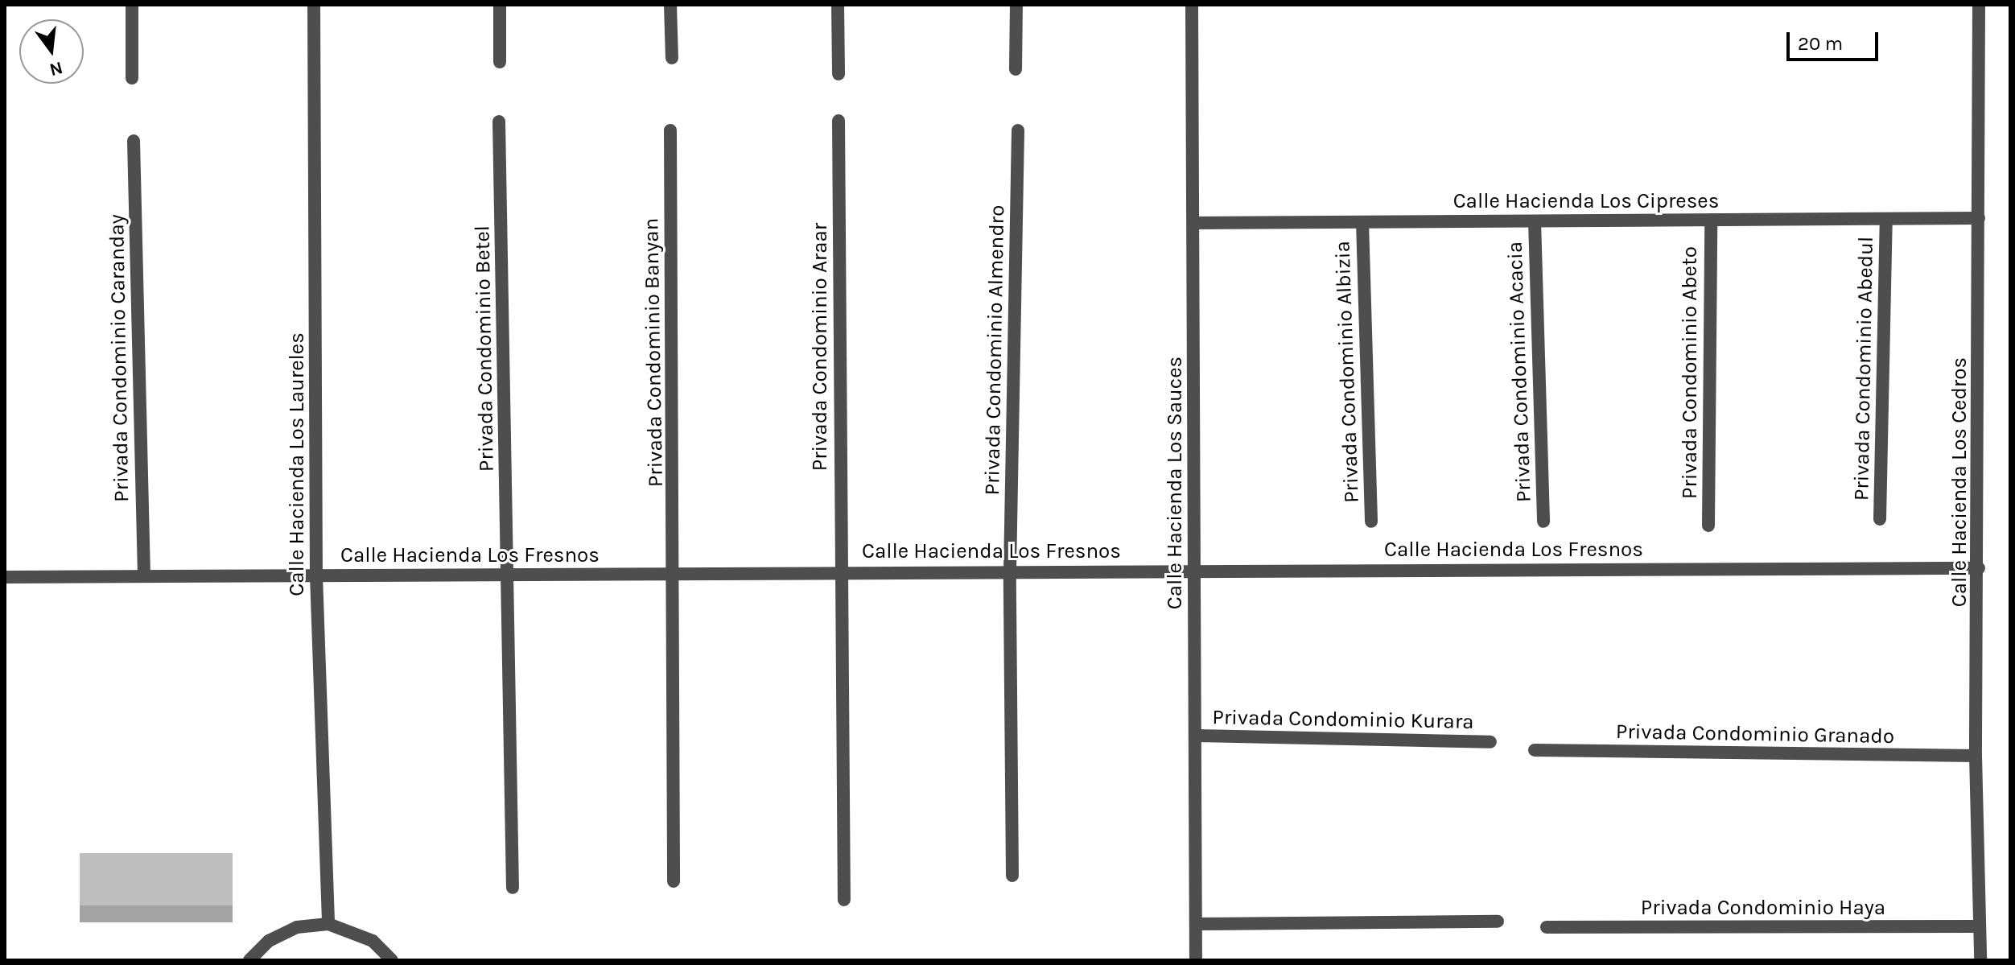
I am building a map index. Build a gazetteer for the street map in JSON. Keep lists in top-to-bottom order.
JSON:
{
  "streets": {
    "street": [
      "Calle Hacienda Los Cipreses",
      "Privada Condominio Araar",
      "Privada Condominio Betel",
      "Privada Condominio Almendro",
      "Privada Condominio Banyan",
      "Privada Condominio Caranday",
      "Privada Condominio Abedul",
      "Privada Condominio Albizia",
      "Privada Condominio Acacia",
      "Privada Condominio Abeto",
      "Calle Hacienda Los Laureles",
      "Calle Hacienda Los Cedros",
      "Calle Hacienda Los Sauces",
      "Calle Hacienda Los Fresnos",
      "Privada Condominio Kurara",
      "Privada Condominio Granado",
      "Privada Condominio Haya"
    ]
  },
  "crossings": [
    ["Calle Hacienda Los Cipreses", "Privada Condominio Abedul"],
    ["Calle Hacienda Los Cipreses", "Privada Condominio Albizia"],
    ["Calle Hacienda Los Cipreses", "Privada Condominio Acacia"],
    ["Calle Hacienda Los Cipreses", "Privada Condominio Abeto"],
    ["Calle Hacienda Los Cipreses", "Calle Hacienda Los Cedros"],
    ["Calle Hacienda Los Cipreses", "Calle Hacienda Los Sauces"],
    ["Privada Condominio Araar", "Calle Hacienda Los Fresnos"],
    ["Privada Condominio Betel", "Calle Hacienda Los Fresnos"],
    ["Privada Condominio Almendro", "Calle Hacienda Los Fresnos"],
    ["Privada Condominio Banyan", "Calle Hacienda Los Fresnos"],
    ["Privada Condominio Caranday", "Calle Hacienda Los Fresnos"],
    ["Calle Hacienda Los Laureles", "Calle Hacienda Los Fresnos"],
    ["Calle Hacienda Los Cedros", "Calle Hacienda Los Fresnos"],
    ["Calle Hacienda Los Cedros", "Privada Condominio Granado"],
    ["Calle Hacienda Los Cedros", "Privada Condominio Haya"],
    ["Calle Hacienda Los Sauces", "Calle Hacienda Los Fresnos"],
    ["Calle Hacienda Los Sauces", "Privada Condominio Kurara"]
  ],
  "scale_bar": "20 m",
  "north": "bottom"
}
